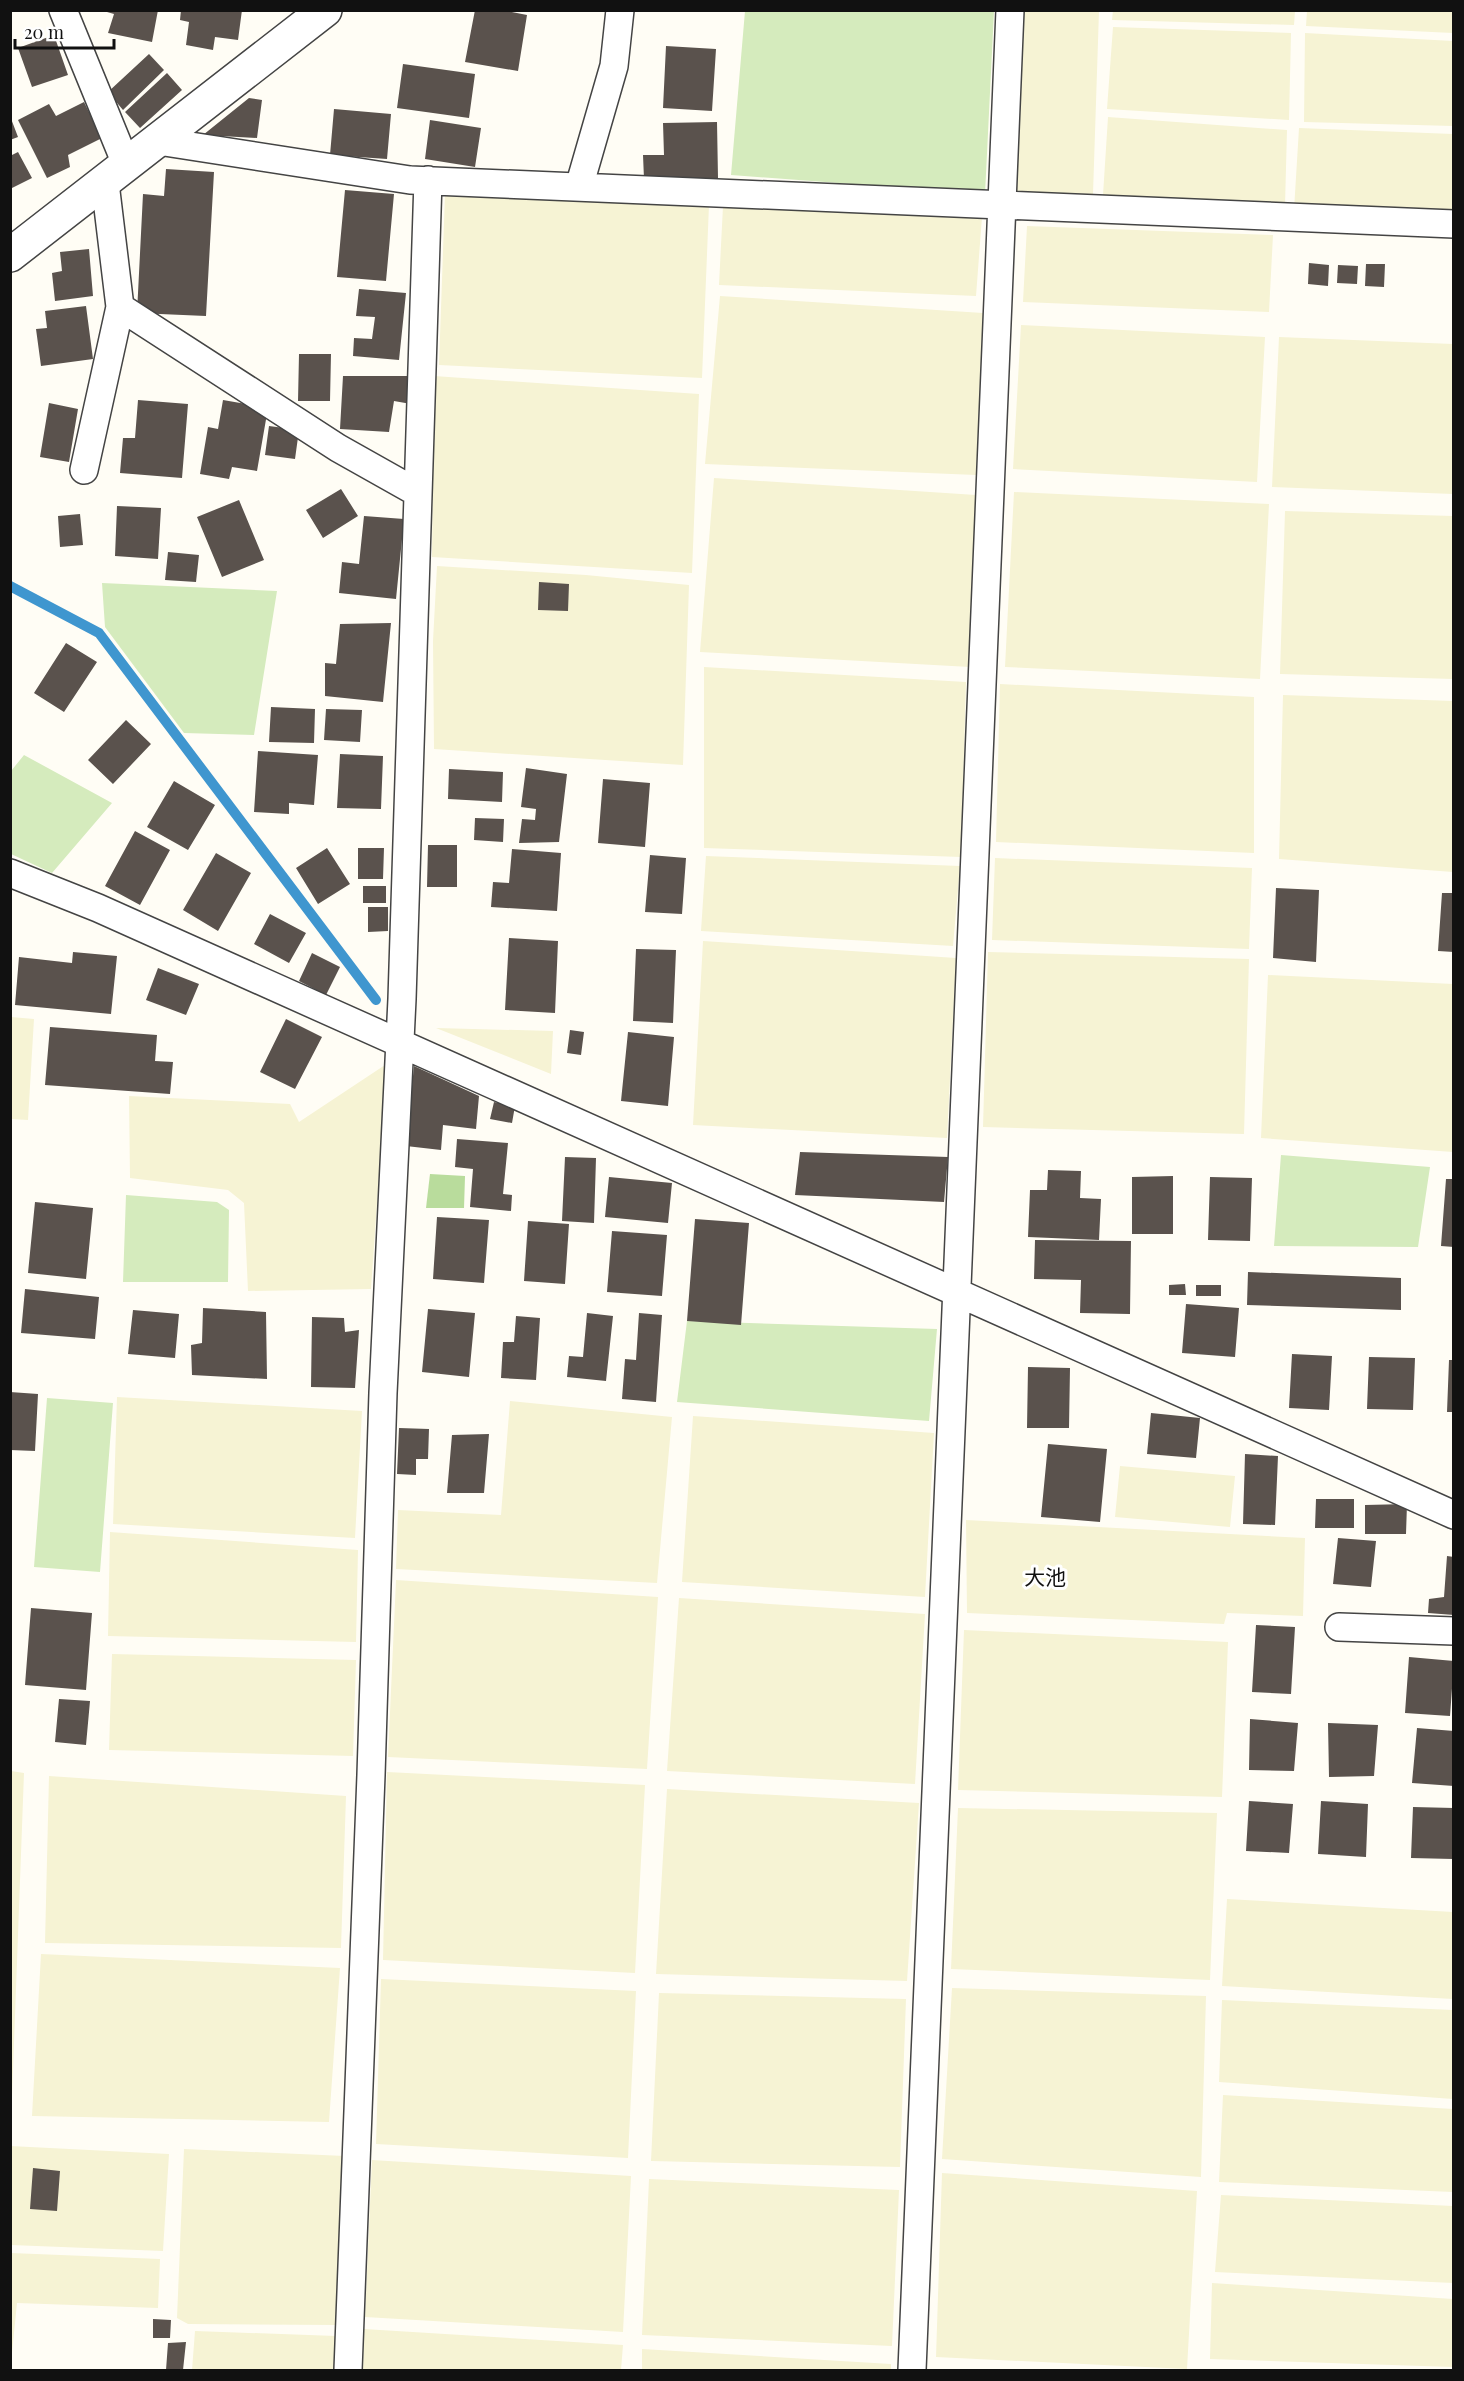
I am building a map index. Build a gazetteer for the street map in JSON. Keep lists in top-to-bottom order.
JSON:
{
  "districts": ["大池"],
  "scale_bar": "20 m"
}
